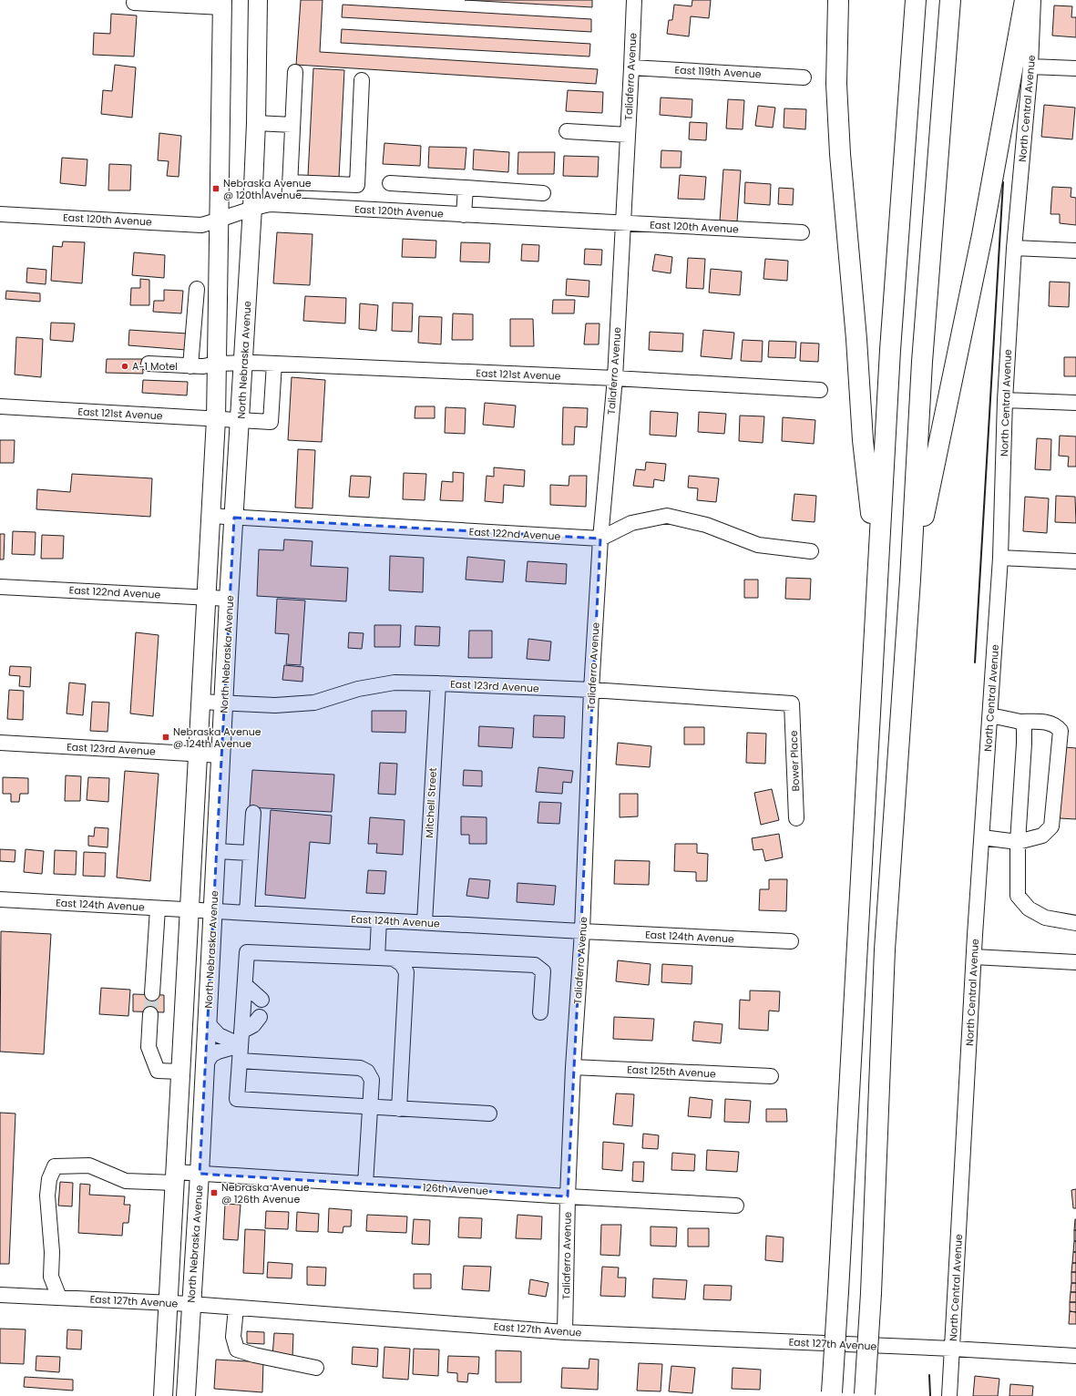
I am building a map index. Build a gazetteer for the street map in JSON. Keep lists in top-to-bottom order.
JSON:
{
  "streets": {
    "main road": ["North Nebraska Avenue"],
    "street": [
      "East 119th Avenue",
      "Taliaferro Avenue",
      "North Central Avenue",
      "East 120th Avenue",
      "East 121st Avenue",
      "East 122nd Avenue",
      "East 123rd Avenue",
      "Bower Place",
      "Mitchell Street",
      "East 124th Avenue",
      "East 125th Avenue",
      "126th Avenue",
      "East 127th Avenue"
    ]
  },
  "crossings": [
    ["East 119th Avenue", "Taliaferro Avenue"],
    ["Taliaferro Avenue", "East 120th Avenue"],
    ["Taliaferro Avenue", "East 121st Avenue"],
    ["Taliaferro Avenue", "East 122nd Avenue"],
    ["Taliaferro Avenue", "East 123rd Avenue"],
    ["Taliaferro Avenue", "East 124th Avenue"],
    ["Taliaferro Avenue", "East 125th Avenue"],
    ["Taliaferro Avenue", "126th Avenue"],
    ["Taliaferro Avenue", "East 127th Avenue"],
    ["North Central Avenue", "East 127th Avenue"],
    ["East 120th Avenue", "North Nebraska Avenue"],
    ["North Nebraska Avenue", "East 121st Avenue"],
    ["North Nebraska Avenue", "East 122nd Avenue"],
    ["North Nebraska Avenue", "East 123rd Avenue"],
    ["North Nebraska Avenue", "East 124th Avenue"],
    ["North Nebraska Avenue", "126th Avenue"],
    ["North Nebraska Avenue", "East 127th Avenue"],
    ["East 123rd Avenue", "Bower Place"],
    ["East 123rd Avenue", "Mitchell Street"],
    ["Mitchell Street", "East 124th Avenue"],
    ["126th Avenue", "East 127th Avenue"]
  ],
  "places": {
    "transit": ["Nebraska Avenue @ 120th Avenue", "Nebraska Avenue @ 124th Avenue", "Nebraska Avenue @ 126th Avenue"],
    "other": ["A-1 Motel"]
  }
}
